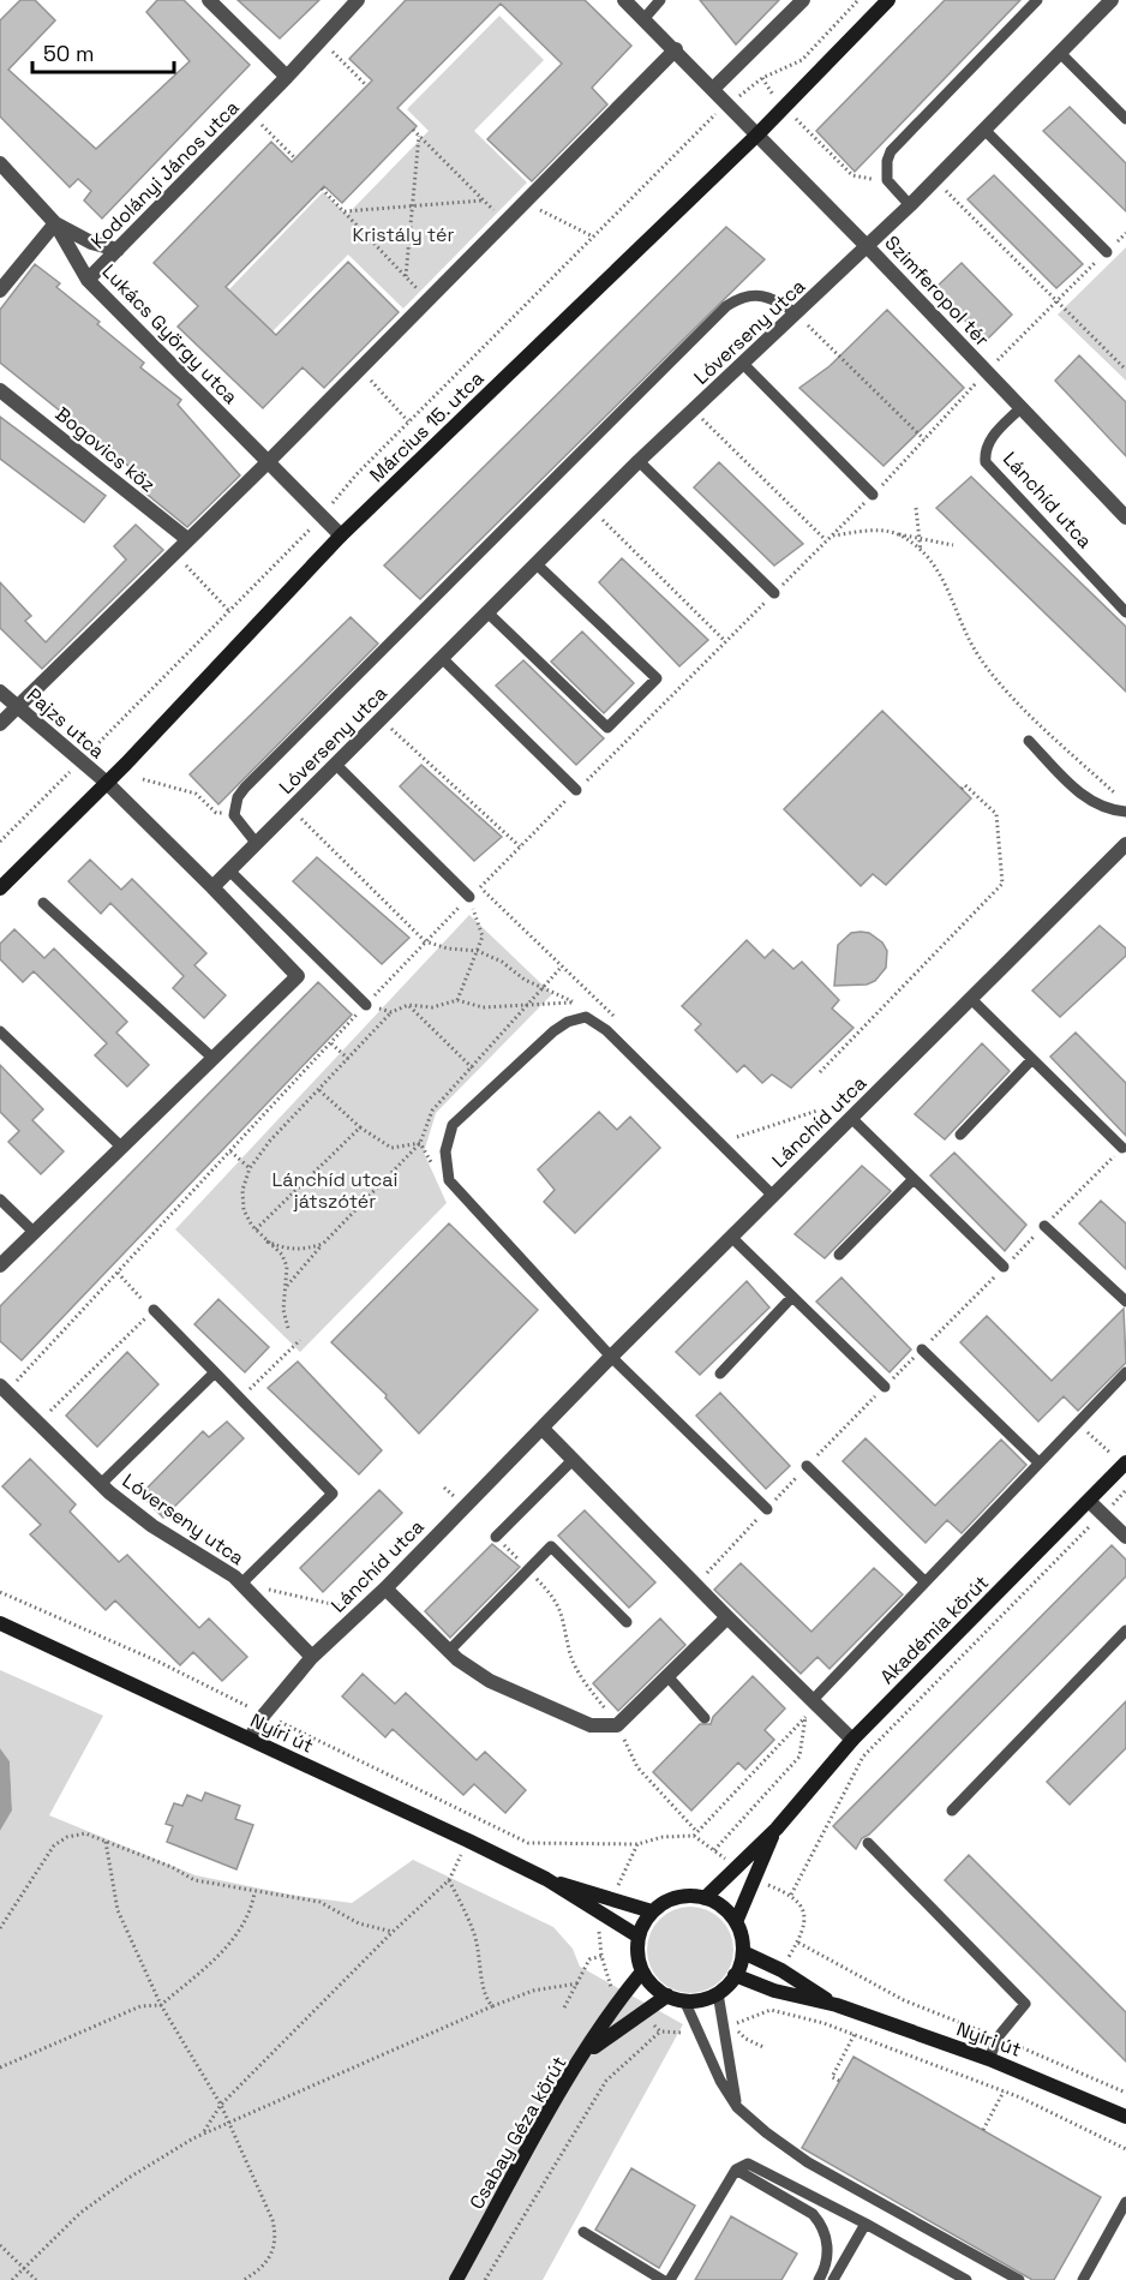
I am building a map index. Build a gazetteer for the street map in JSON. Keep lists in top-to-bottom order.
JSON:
{
  "streets": {
    "street": [
      "Kodolányi János utca",
      "Szimferopol tér",
      "Lóverseny utca",
      "Lukács György utca",
      "Március 15. utca",
      "Bogovics köz",
      "Lánchíd utca",
      "Pajzs utca",
      "Akadémia körút",
      "Nyíri út",
      "Csabay Géza körút"
    ]
  },
  "crossings": [
    ["Kodolányi János utca", "Lukács György utca"],
    ["Szimferopol tér", "Lóverseny utca"],
    ["Szimferopol tér", "Lánchíd utca"],
    ["Lóverseny utca", "Lánchíd utca"],
    ["Lóverseny utca", "Pajzs utca"],
    ["Lukács György utca", "Március 15. utca"],
    ["Március 15. utca", "Pajzs utca"],
    ["Lánchíd utca", "Nyíri út"],
    ["Akadémia körút", "Nyíri út"],
    ["Akadémia körút", "Csabay Géza körút"],
    ["Nyíri út", "Csabay Géza körút"]
  ],
  "parks": ["Kristály tér", "Lánchíd utcai játszótér"],
  "scale_bar": "50 m"
}
